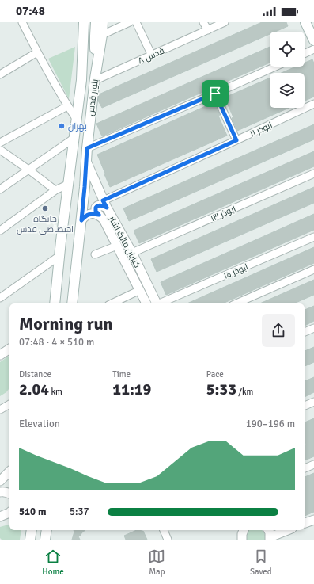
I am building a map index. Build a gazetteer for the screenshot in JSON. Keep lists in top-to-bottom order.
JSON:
{
  "streets": {
    "main road": ["بلوار قدس"],
    "street": [
      "قدس ۸",
      "ابوذر ۱۱",
      "ابوذر ۱۳",
      "خیابان مالک اشتر",
      "ابوذر ۱۵"
    ]
  },
  "crossings": [
    ["قدس ۸", "بلوار قدس"],
    ["بلوار قدس", "خیابان مالک اشتر"],
    ["ابوذر ۱۱", "خیابان مالک اشتر"],
    ["ابوذر ۱۳", "خیابان مالک اشتر"]
  ],
  "places": ["بهران", "جایگاه اختصاصی قدس"],
  "page": {
    "status": "07:48",
    "heading": ["Morning run", "07:48 · 4 × 510 m"],
    "stats": [
      ["Distance", "2.04 km"],
      ["Time", "11:19"],
      ["Pace", "5:33 /km"]
    ],
    "chart": ["Elevation", "190–196 m"],
    "list": [
      {
        "name": "510 m",
        "note": "5:37"
      }
    ],
    "tabs": ["Home", "Map", "Saved"]
  }
}
